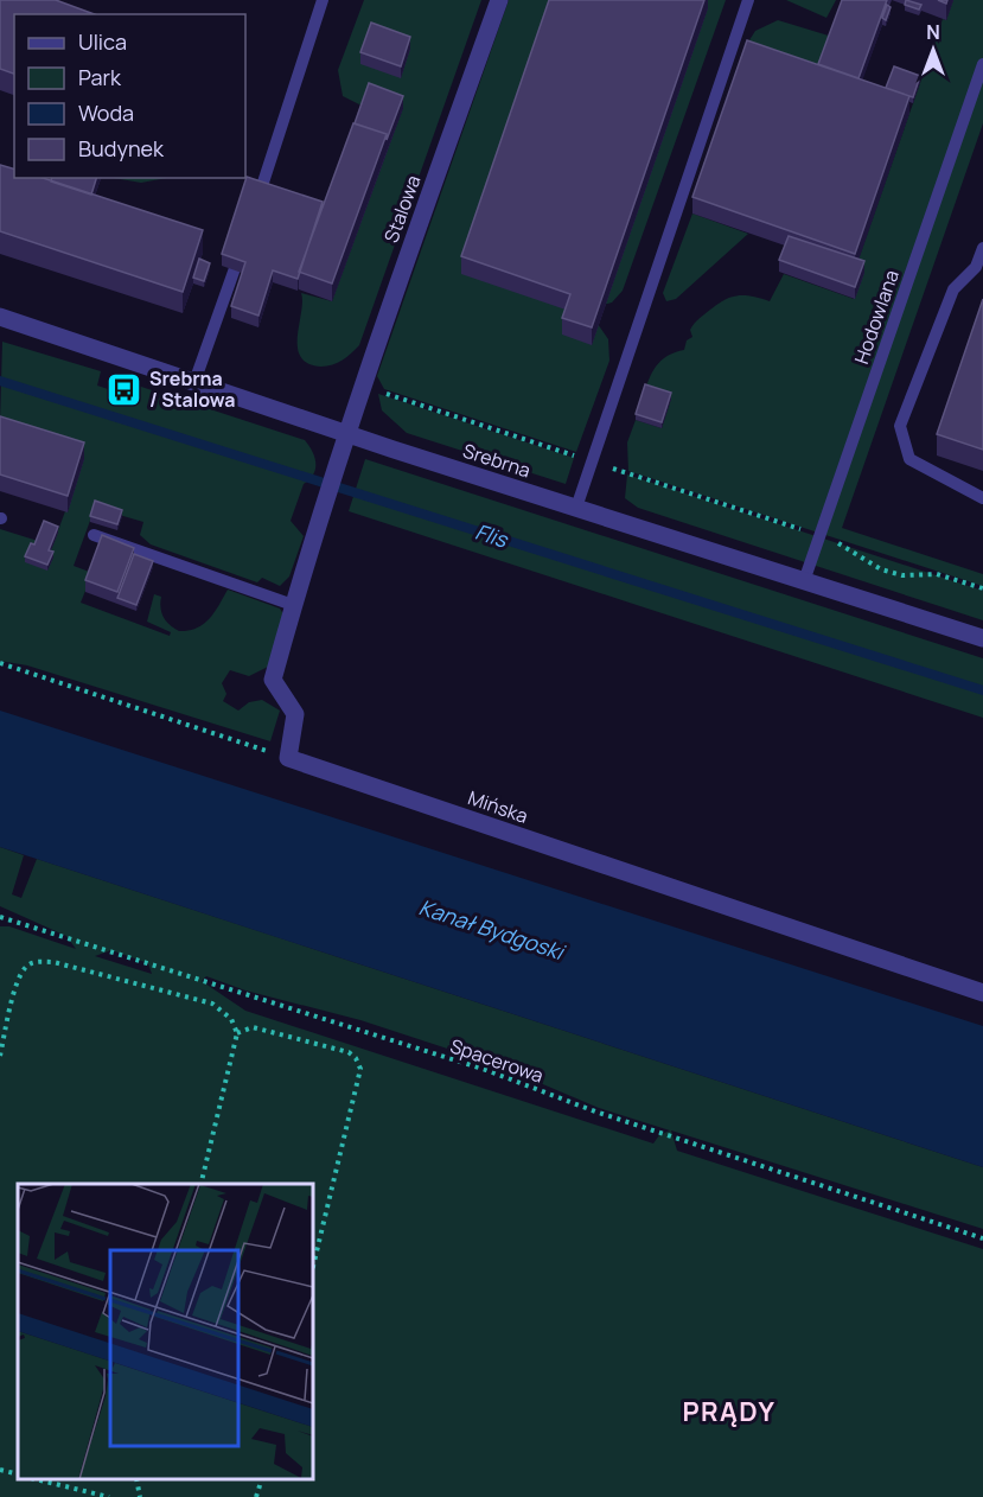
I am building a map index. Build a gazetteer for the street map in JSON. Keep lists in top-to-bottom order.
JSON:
{
  "streets": {
    "street": ["Stalowa", "Srebrna", "Mińska"],
    "lane": ["Hodowlana"],
    "path": ["Spacerowa"]
  },
  "crossings": [
    ["Stalowa", "Srebrna"],
    ["Stalowa", "Mińska"],
    ["Hodowlana", "Srebrna"]
  ],
  "districts": ["PRĄDY"],
  "water": ["Flis", "Kanał Bydgoski"],
  "places": {
    "bus stop": ["Srebrna / Stalowa"]
  },
  "legend": [
    "Ulica",
    "Park",
    "Woda",
    "Budynek"
  ],
  "north": "top"
}
